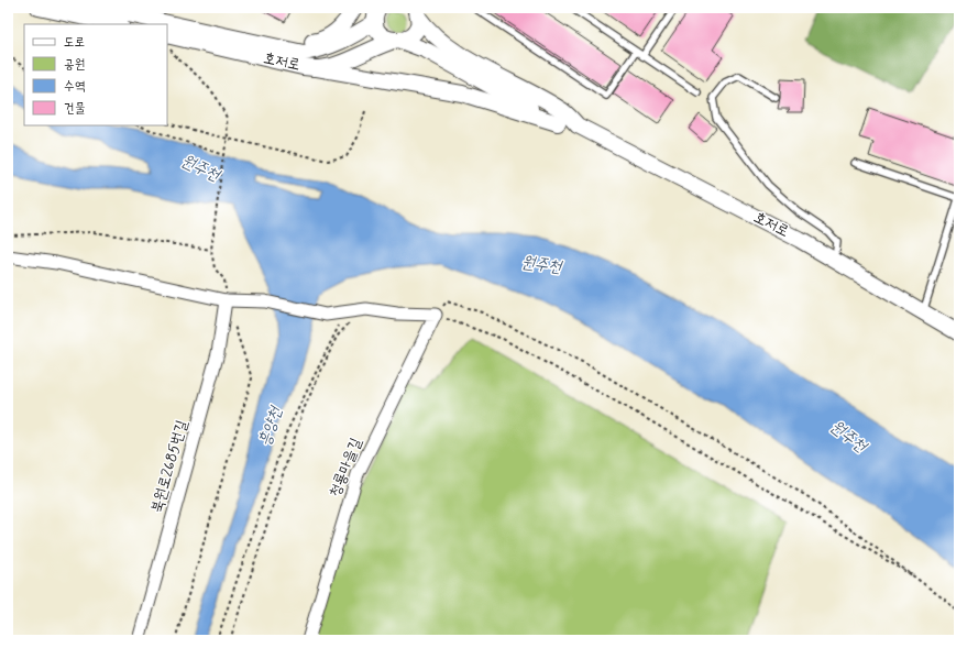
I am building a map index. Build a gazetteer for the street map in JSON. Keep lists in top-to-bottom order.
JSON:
{
  "streets": {
    "street": ["호저로", "북원로2685번길", "청룡마을길"]
  },
  "water": ["원주천", "흥양천"],
  "legend": [
    "도로",
    "공원",
    "수역",
    "건물"
  ]
}
